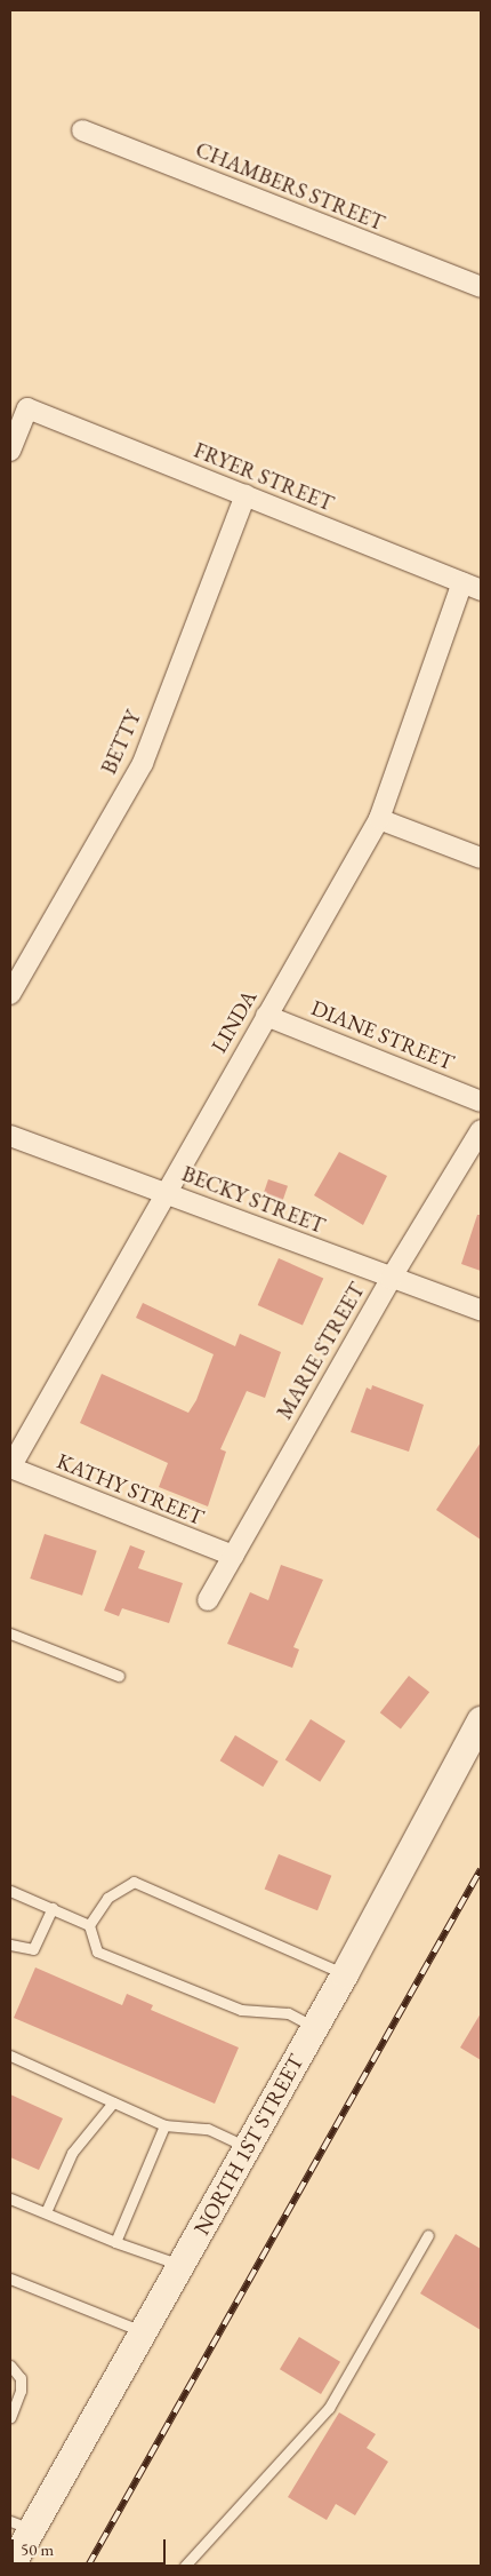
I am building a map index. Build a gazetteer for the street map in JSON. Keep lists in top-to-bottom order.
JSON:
{
  "streets": {
    "street": [
      "CHAMBERS STREET",
      "FRYER STREET",
      "BETTY",
      "LINDA",
      "DIANE STREET",
      "BECKY STREET",
      "MARIE STREET",
      "KATHY STREET",
      "NORTH 1ST STREET"
    ]
  },
  "crossings": [
    ["FRYER STREET", "BETTY"],
    ["FRYER STREET", "LINDA"],
    ["LINDA", "DIANE STREET"],
    ["LINDA", "BECKY STREET"],
    ["LINDA", "KATHY STREET"],
    ["BECKY STREET", "MARIE STREET"],
    ["MARIE STREET", "KATHY STREET"]
  ],
  "scale_bar": "50 m"
}
